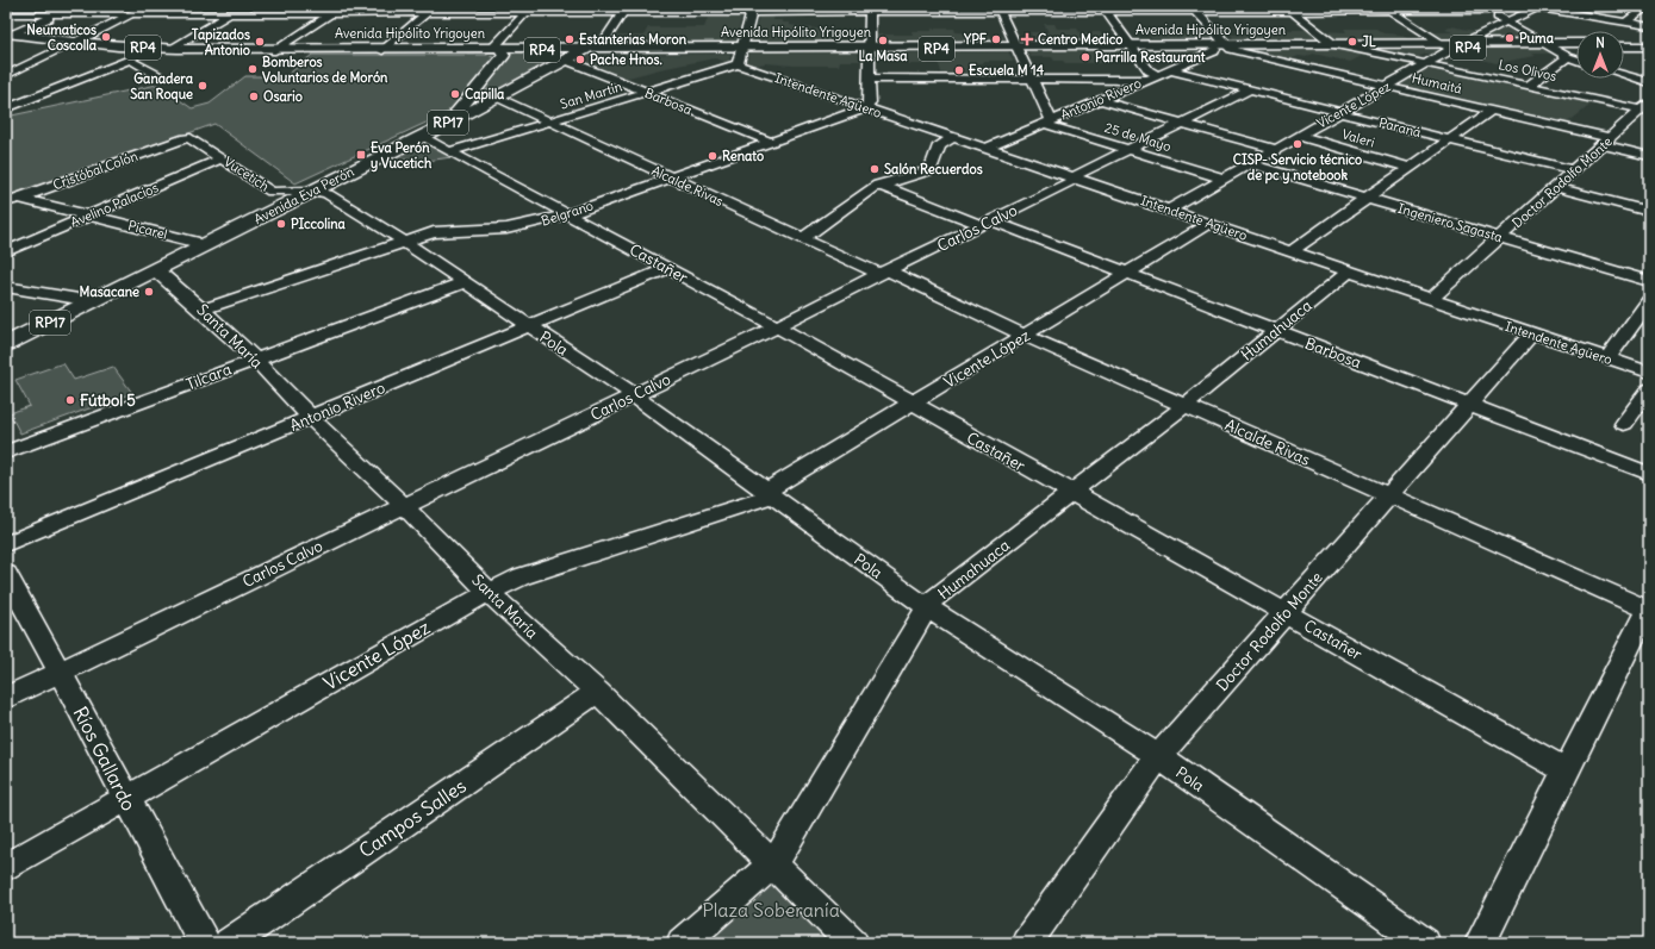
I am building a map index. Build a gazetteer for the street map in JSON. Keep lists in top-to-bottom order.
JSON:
{
  "streets": {
    "main road": [
      "Avenida Hipólito Yrigoyen",
      "RP4",
      "RP17",
      "Avenida Eva Perón"
    ],
    "street": [
      "Los Olivos",
      "Humaitá",
      "San Martín",
      "Intendente Agüero",
      "Antonio Rivero",
      "Barbosa",
      "Vicente López",
      "Paraná",
      "25 de Mayo",
      "Valeri",
      "Cristóbal Colón",
      "Vucetich",
      "Doctor Rodolfo Monte",
      "Alcalde Rivas",
      "Avelino Palacios",
      "Belgrano",
      "Ingeniero Sagasta",
      "Carlos Calvo",
      "Picarel",
      "Castañer",
      "Humahuaca",
      "Santa María",
      "Pola",
      "Tilcara",
      "Ríos Gallardo",
      "Campos Salles"
    ]
  },
  "crossings": [
    ["Avenida Hipólito Yrigoyen", "RP4"],
    ["Avenida Hipólito Yrigoyen", "Los Olivos"],
    ["Avenida Hipólito Yrigoyen", "Humaitá"],
    ["Avenida Hipólito Yrigoyen", "Antonio Rivero"],
    ["Avenida Hipólito Yrigoyen", "Vicente López"],
    ["Avenida Hipólito Yrigoyen", "Avenida Eva Perón"],
    ["Los Olivos", "Vicente López"],
    ["Los Olivos", "Doctor Rodolfo Monte"],
    ["Humaitá", "Antonio Rivero"],
    ["Humaitá", "Vicente López"],
    ["Humaitá", "Doctor Rodolfo Monte"],
    ["San Martín", "Intendente Agüero"],
    ["San Martín", "Barbosa"],
    ["San Martín", "Alcalde Rivas"],
    ["San Martín", "Castañer"],
    ["Intendente Agüero", "Antonio Rivero"],
    ["Intendente Agüero", "Vicente López"],
    ["Intendente Agüero", "Doctor Rodolfo Monte"],
    ["Intendente Agüero", "Belgrano"],
    ["Intendente Agüero", "Carlos Calvo"],
    ["Intendente Agüero", "Humahuaca"],
    ["Antonio Rivero", "Paraná"],
    ["Antonio Rivero", "25 de Mayo"],
    ["Antonio Rivero", "Castañer"],
    ["Antonio Rivero", "Santa María"],
    ["Antonio Rivero", "Pola"],
    ["Barbosa", "Vicente López"],
    ["Barbosa", "Doctor Rodolfo Monte"],
    ["Barbosa", "Avenida Eva Perón"],
    ["Barbosa", "Belgrano"],
    ["Barbosa", "Carlos Calvo"],
    ["Barbosa", "Humahuaca"],
    ["Vicente López", "Paraná"],
    ["Vicente López", "25 de Mayo"],
    ["Vicente López", "Valeri"],
    ["Vicente López", "Alcalde Rivas"],
    ["Vicente López", "Ingeniero Sagasta"],
    ["Vicente López", "Castañer"],
    ["Vicente López", "Santa María"],
    ["Vicente López", "Pola"],
    ["Vicente López", "Ríos Gallardo"],
    ["Paraná", "Doctor Rodolfo Monte"],
    ["Paraná", "Carlos Calvo"],
    ["25 de Mayo", "Carlos Calvo"],
    ["Cristóbal Colón", "Vucetich"],
    ["Cristóbal Colón", "Picarel"],
    ["Vucetich", "Avenida Eva Perón"],
    ["Vucetich", "Avelino Palacios"],
    ["Vucetich", "Pola"],
    ["Doctor Rodolfo Monte", "Alcalde Rivas"],
    ["Doctor Rodolfo Monte", "Ingeniero Sagasta"],
    ["Doctor Rodolfo Monte", "Castañer"],
    ["Doctor Rodolfo Monte", "Pola"],
    ["Alcalde Rivas", "Avenida Eva Perón"],
    ["Alcalde Rivas", "Belgrano"],
    ["Alcalde Rivas", "Carlos Calvo"],
    ["Alcalde Rivas", "Humahuaca"],
    ["Avenida Eva Perón", "Picarel"],
    ["Avenida Eva Perón", "Castañer"],
    ["Avenida Eva Perón", "Santa María"],
    ["Avenida Eva Perón", "Pola"],
    ["Avelino Palacios", "Picarel"],
    ["Belgrano", "Castañer"],
    ["Belgrano", "Santa María"],
    ["Belgrano", "Pola"],
    ["Carlos Calvo", "Castañer"],
    ["Carlos Calvo", "Santa María"],
    ["Carlos Calvo", "Pola"],
    ["Carlos Calvo", "Ríos Gallardo"],
    ["Castañer", "Humahuaca"],
    ["Humahuaca", "Santa María"],
    ["Humahuaca", "Pola"],
    ["Santa María", "Tilcara"],
    ["Santa María", "Campos Salles"],
    ["Pola", "Tilcara"]
  ],
  "parks": ["Plaza Soberanía"],
  "places": {
    "other": [
      "Neumaticos Coscolla",
      "Puma",
      "Estanterias Moron",
      "YPF",
      "La Masa",
      "Tapizados Antonio",
      "JL",
      "Parrilla Restaurant",
      "Pache Hnos.",
      "Bomberos Voluntarios de Morón",
      "Escuela M 14",
      "Ganadera San Roque",
      "Capilla",
      "Osario",
      "CISP- Servicio técnico de pc y notebook",
      "Renato",
      "Salón Recuerdos",
      "PIccolina",
      "Masacane",
      "Fútbol 5"
    ],
    "health": ["Centro Medico"],
    "transit": ["Eva Perón y Vucetich"]
  },
  "north": "top"
}
